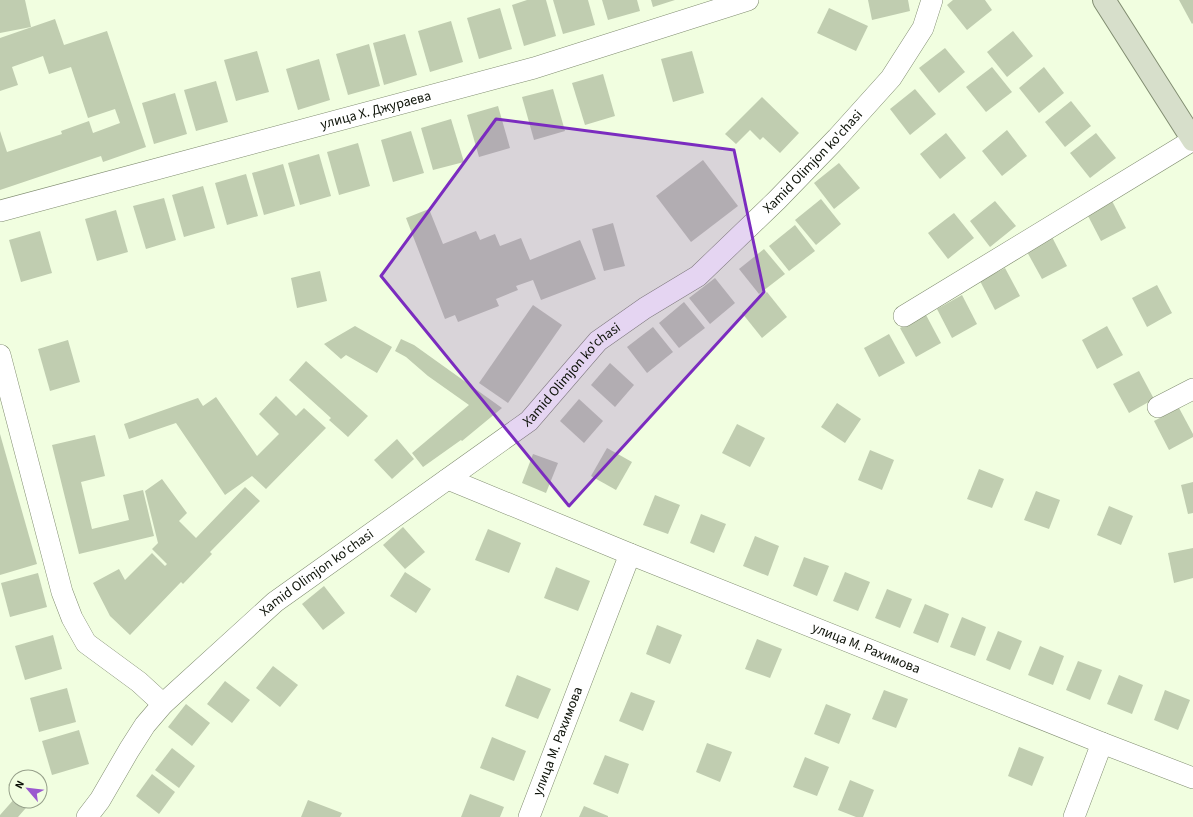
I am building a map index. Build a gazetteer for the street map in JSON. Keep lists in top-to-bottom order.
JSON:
{
  "streets": {
    "street": ["улица Х. Джураева", "Xamid Olimjon ko'chasi", "улица М. Рахимова"]
  },
  "crossings": [
    ["Xamid Olimjon ko'chasi", "улица М. Рахимова"]
  ],
  "north": "top left"
}
